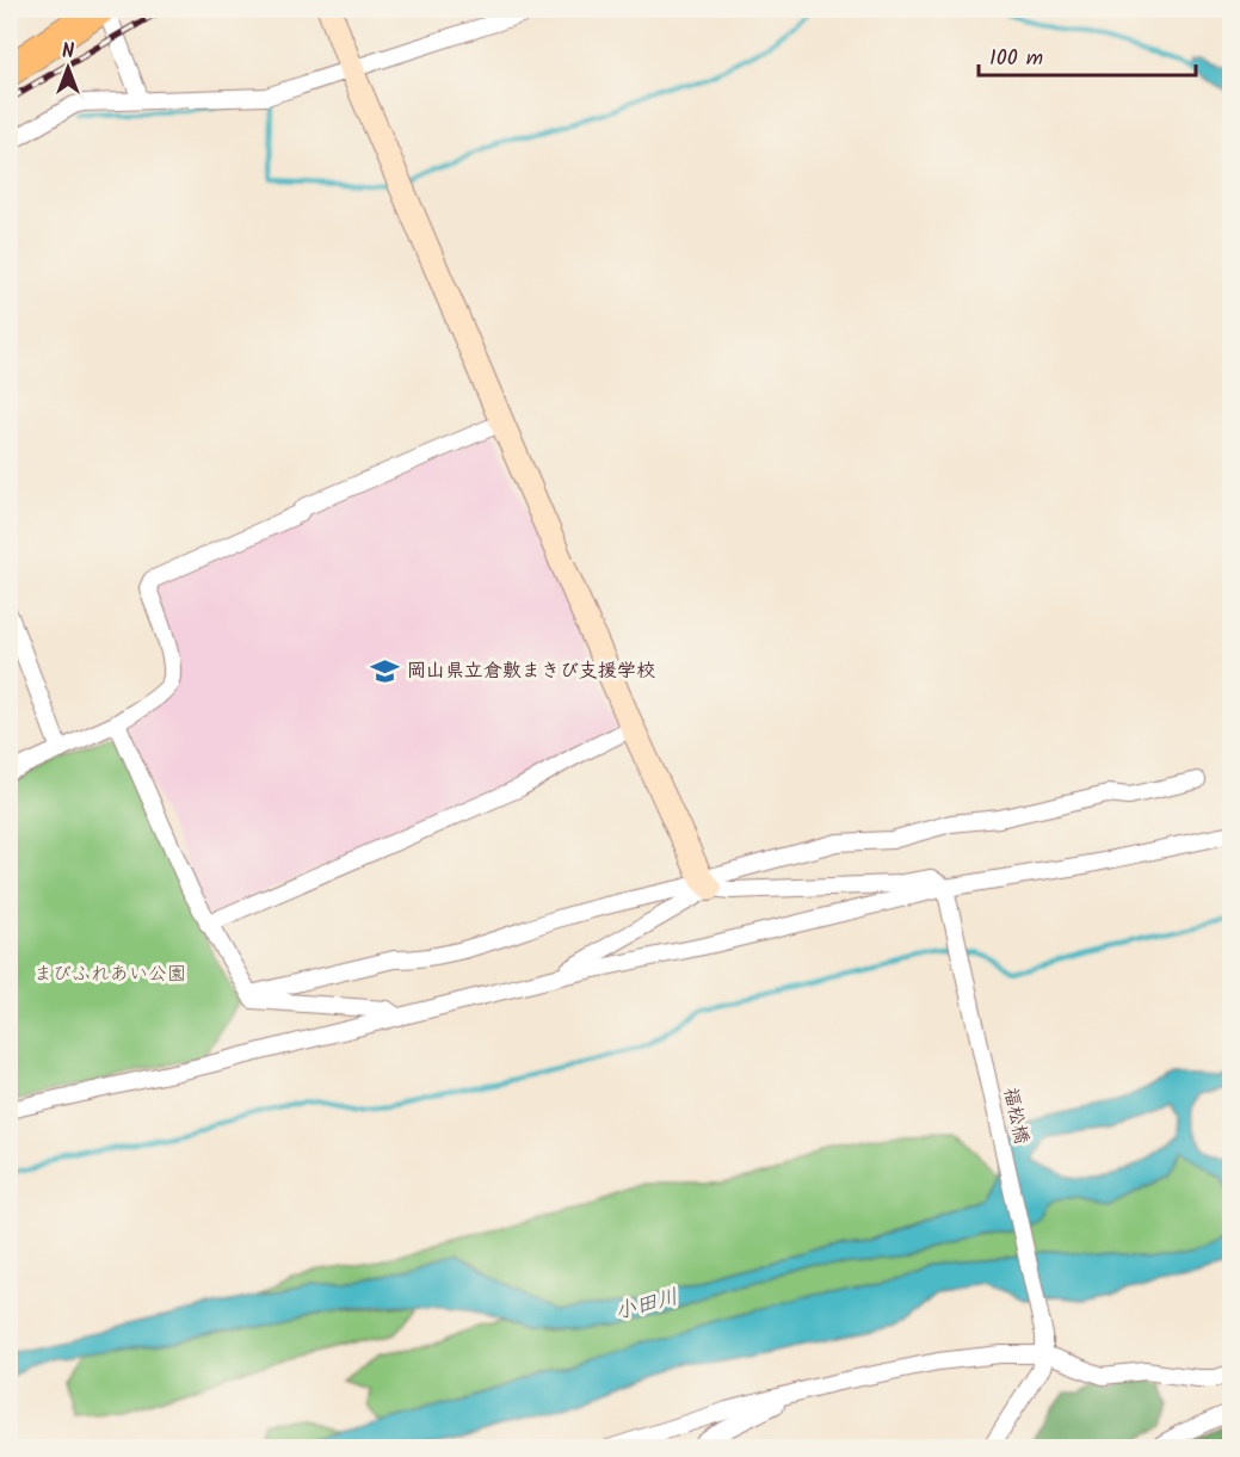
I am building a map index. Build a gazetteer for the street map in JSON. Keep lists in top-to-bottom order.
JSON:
{
  "streets": {
    "street": ["福松橋"]
  },
  "water": ["小田川"],
  "parks": ["まびふれあい公園"],
  "places": {
    "school or university": ["岡山県立倉敷まきび支援学校"]
  },
  "scale_bar": "100 m",
  "north": "top"
}
